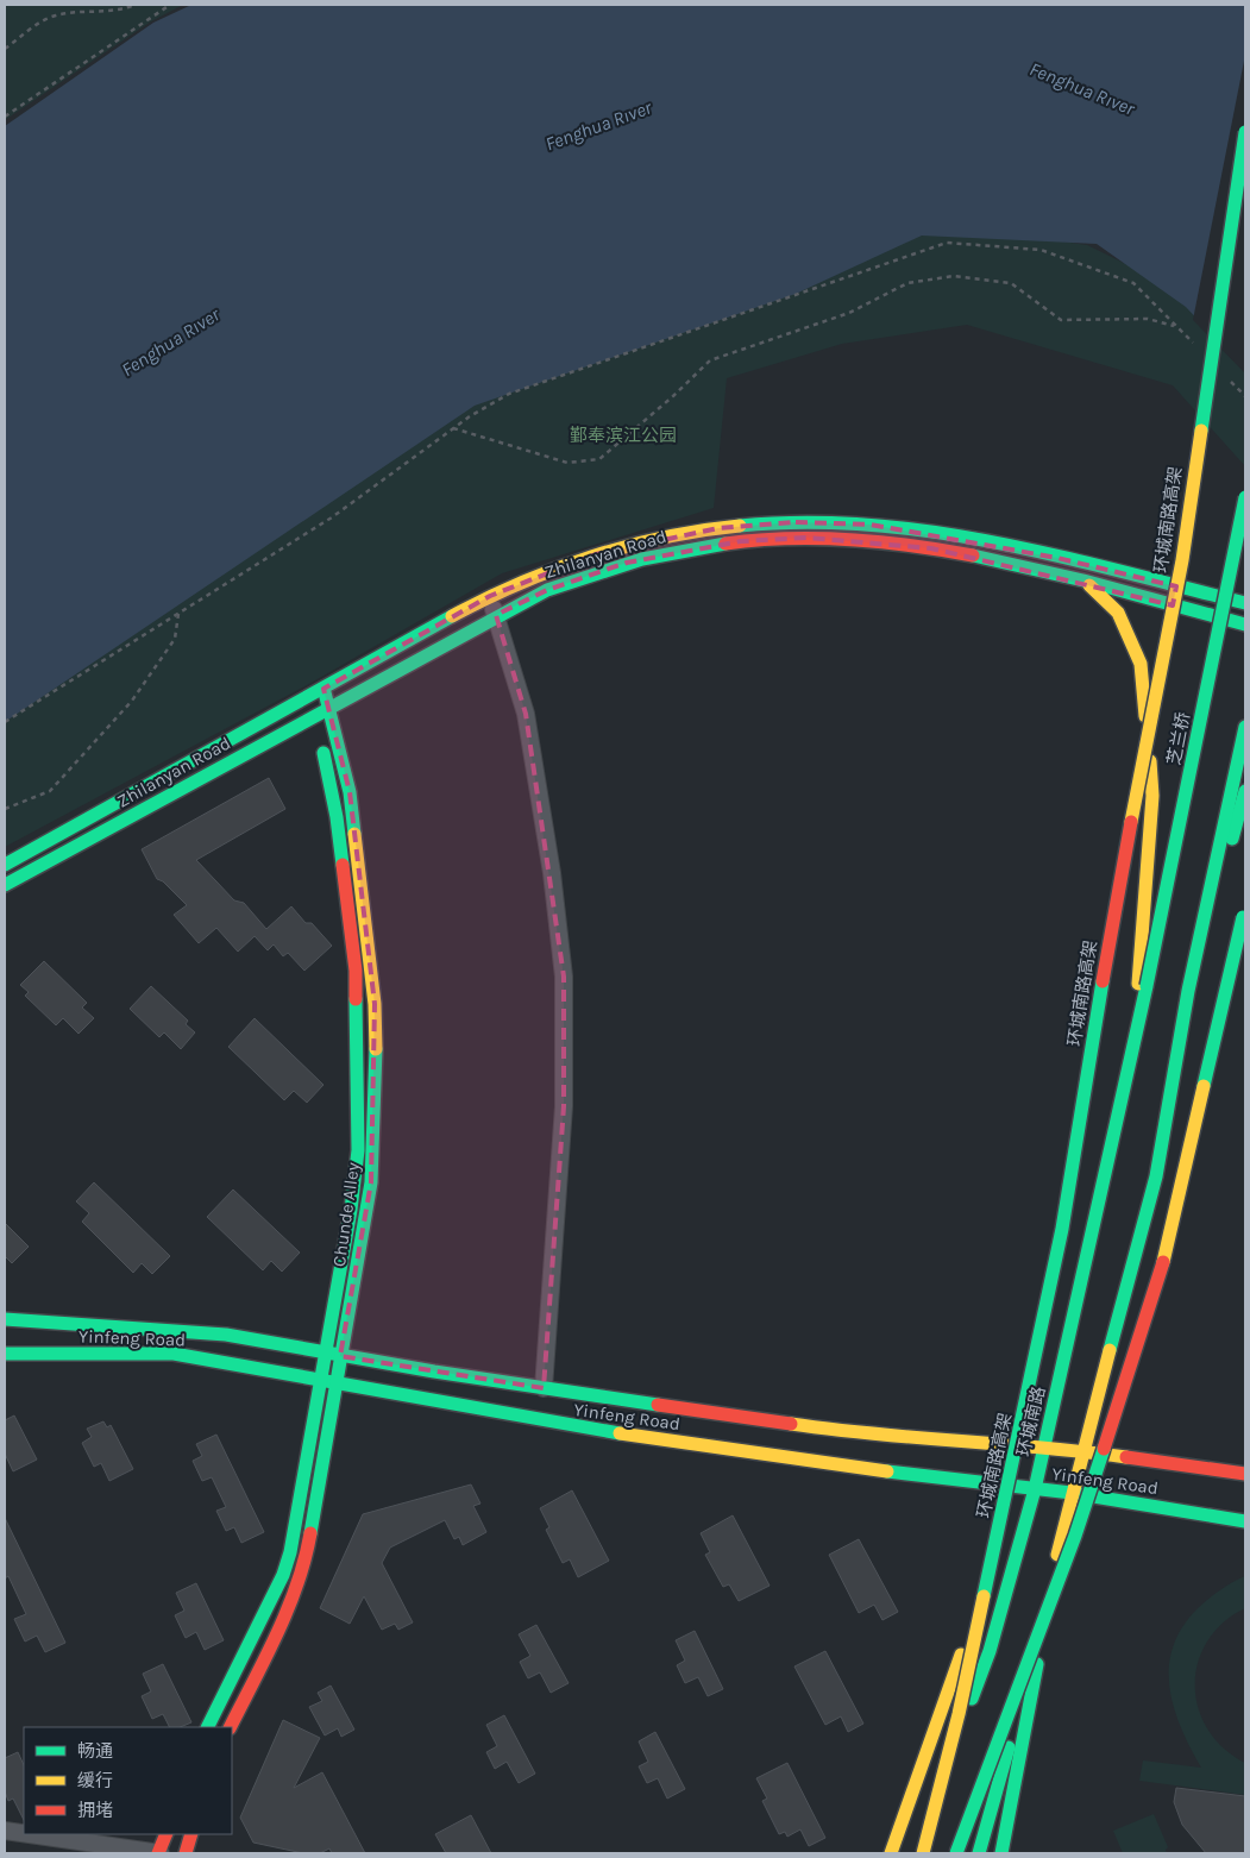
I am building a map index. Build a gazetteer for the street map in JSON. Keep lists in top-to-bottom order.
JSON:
{
  "streets": {
    "main road": [
      "环城南路高架",
      "Zhilanyan Road",
      "芝兰桥",
      "Chunde Alley",
      "Yinfeng Road",
      "环城南路"
    ]
  },
  "crossings": [
    ["Zhilanyan Road", "Chunde Alley"],
    ["芝兰桥", "环城南路"],
    ["Chunde Alley", "Yinfeng Road"],
    ["Yinfeng Road", "环城南路"]
  ],
  "water": ["Fenghua Rıver"],
  "parks": ["鄞奉滨江公园"],
  "legend": ["畅通", "缓行", "拥堵"]
}
